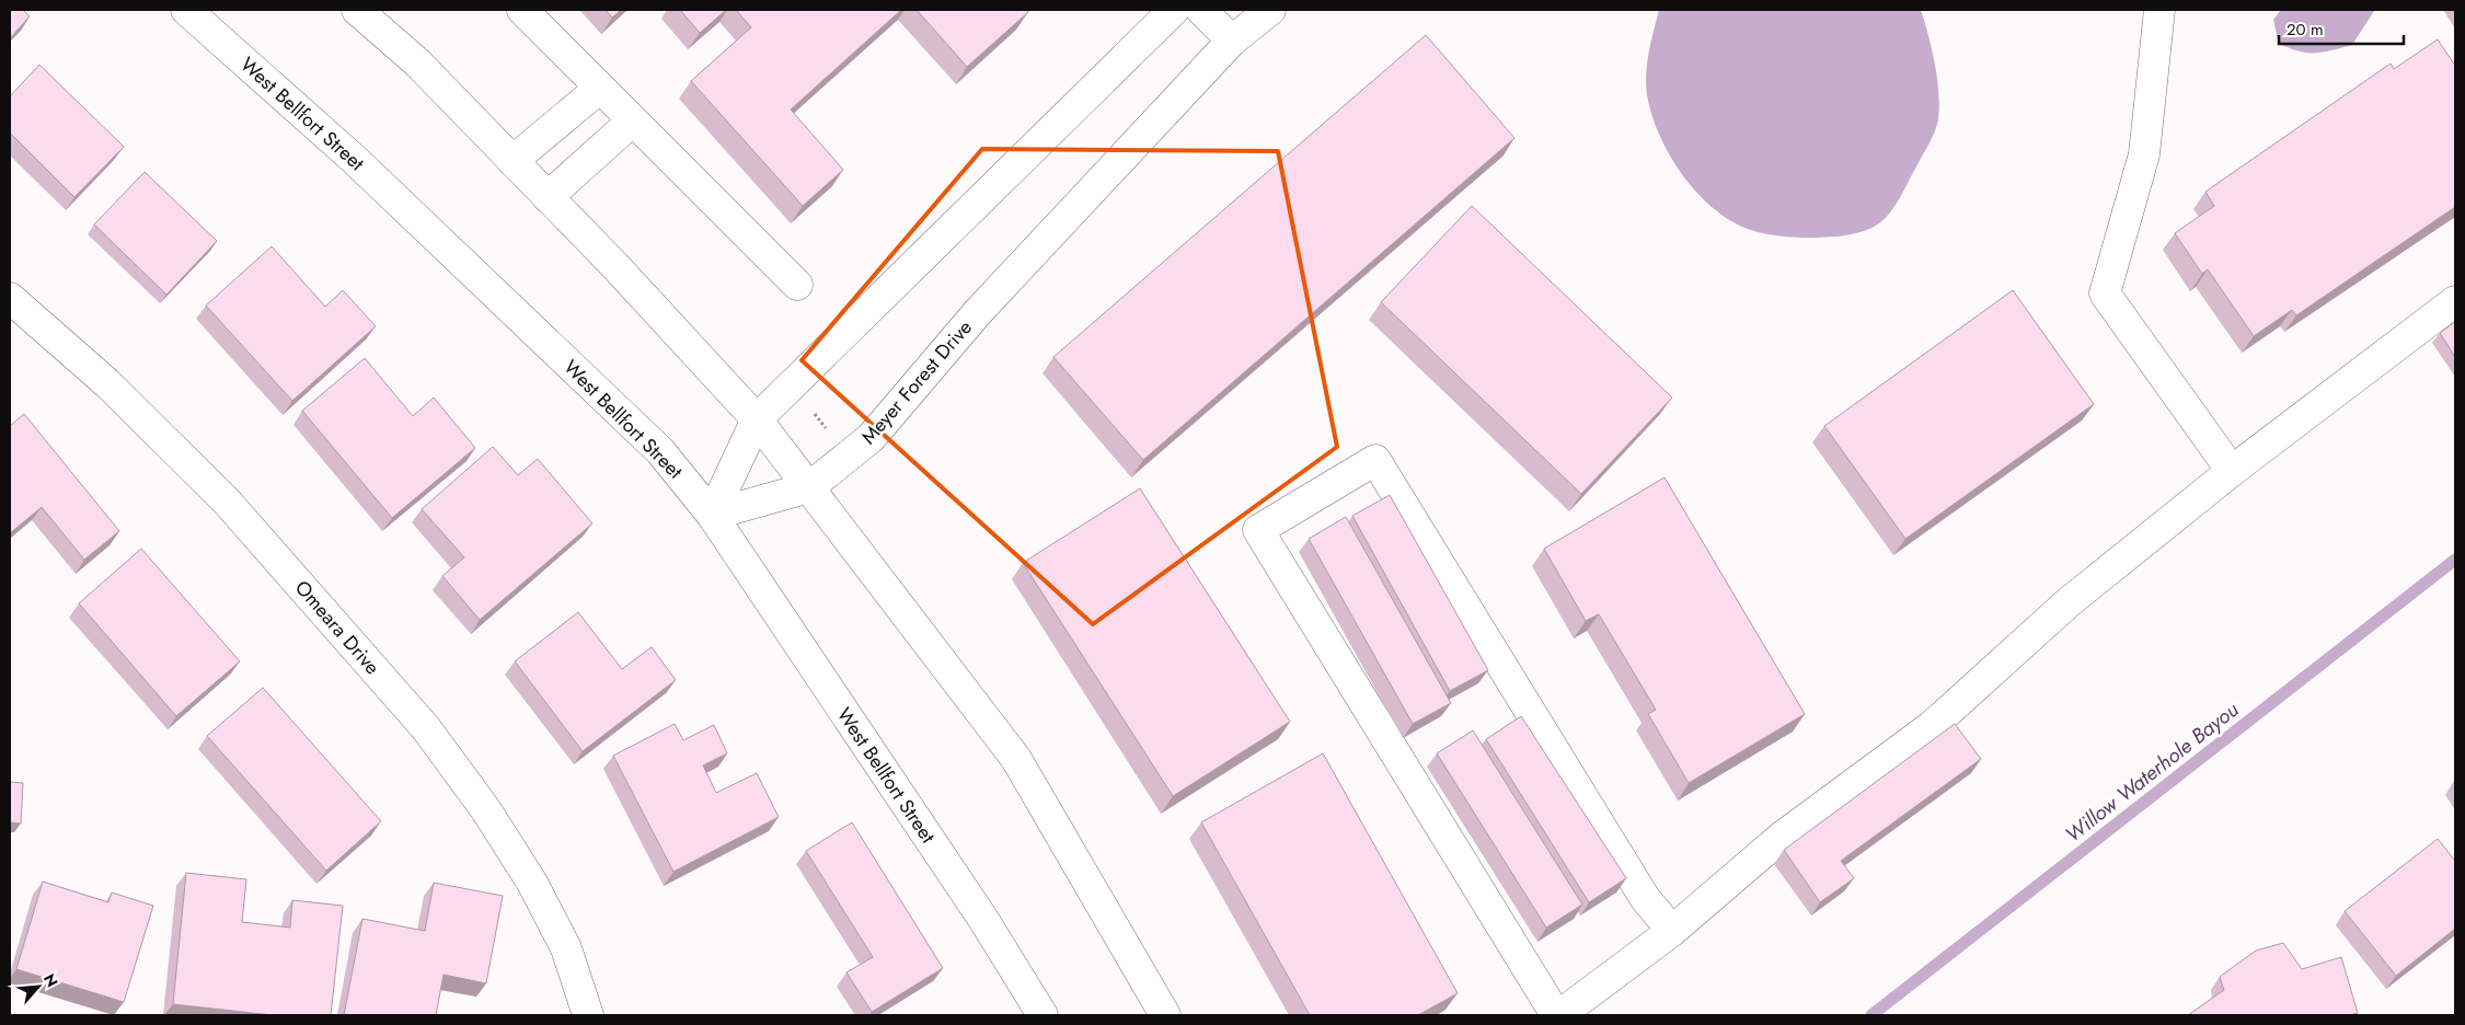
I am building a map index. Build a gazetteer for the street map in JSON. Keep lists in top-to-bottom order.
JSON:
{
  "streets": {
    "main road": ["West Bellfort Street", "Meyer Forest Drive", "Omeara Drive"]
  },
  "crossings": [
    ["West Bellfort Street", "Meyer Forest Drive"]
  ],
  "water": ["Willow Waterhole Bayou"],
  "scale_bar": "20 m",
  "north": "top right"
}
